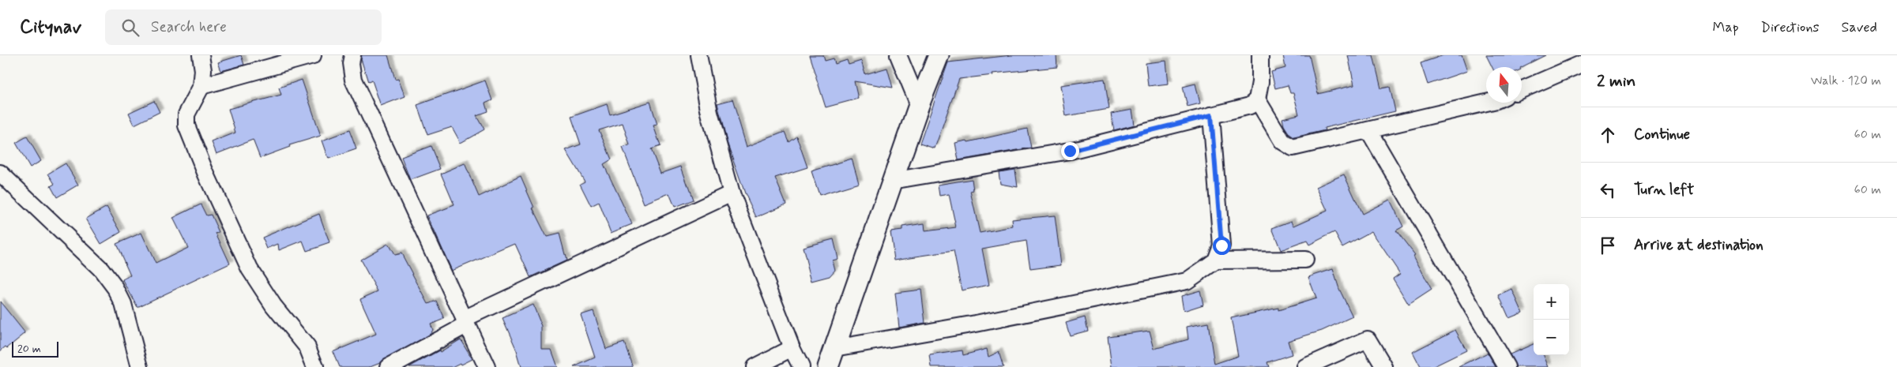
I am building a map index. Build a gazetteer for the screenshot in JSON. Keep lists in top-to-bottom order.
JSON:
{
  "scale_bar": "20 m",
  "north": "top",
  "page": {
    "header": "Citynav",
    "search": "Search here",
    "nav": ["Map", "Directions", "Saved"],
    "heading": ["2 min", "Walk · 120 m"],
    "list": [
      ["Continue", "60 m"],
      ["Turn left", "60 m"],
      "Arrive at destination"
    ],
    "map_buttons": ["+", "−"],
    "scale": "20 m"
  }
}
